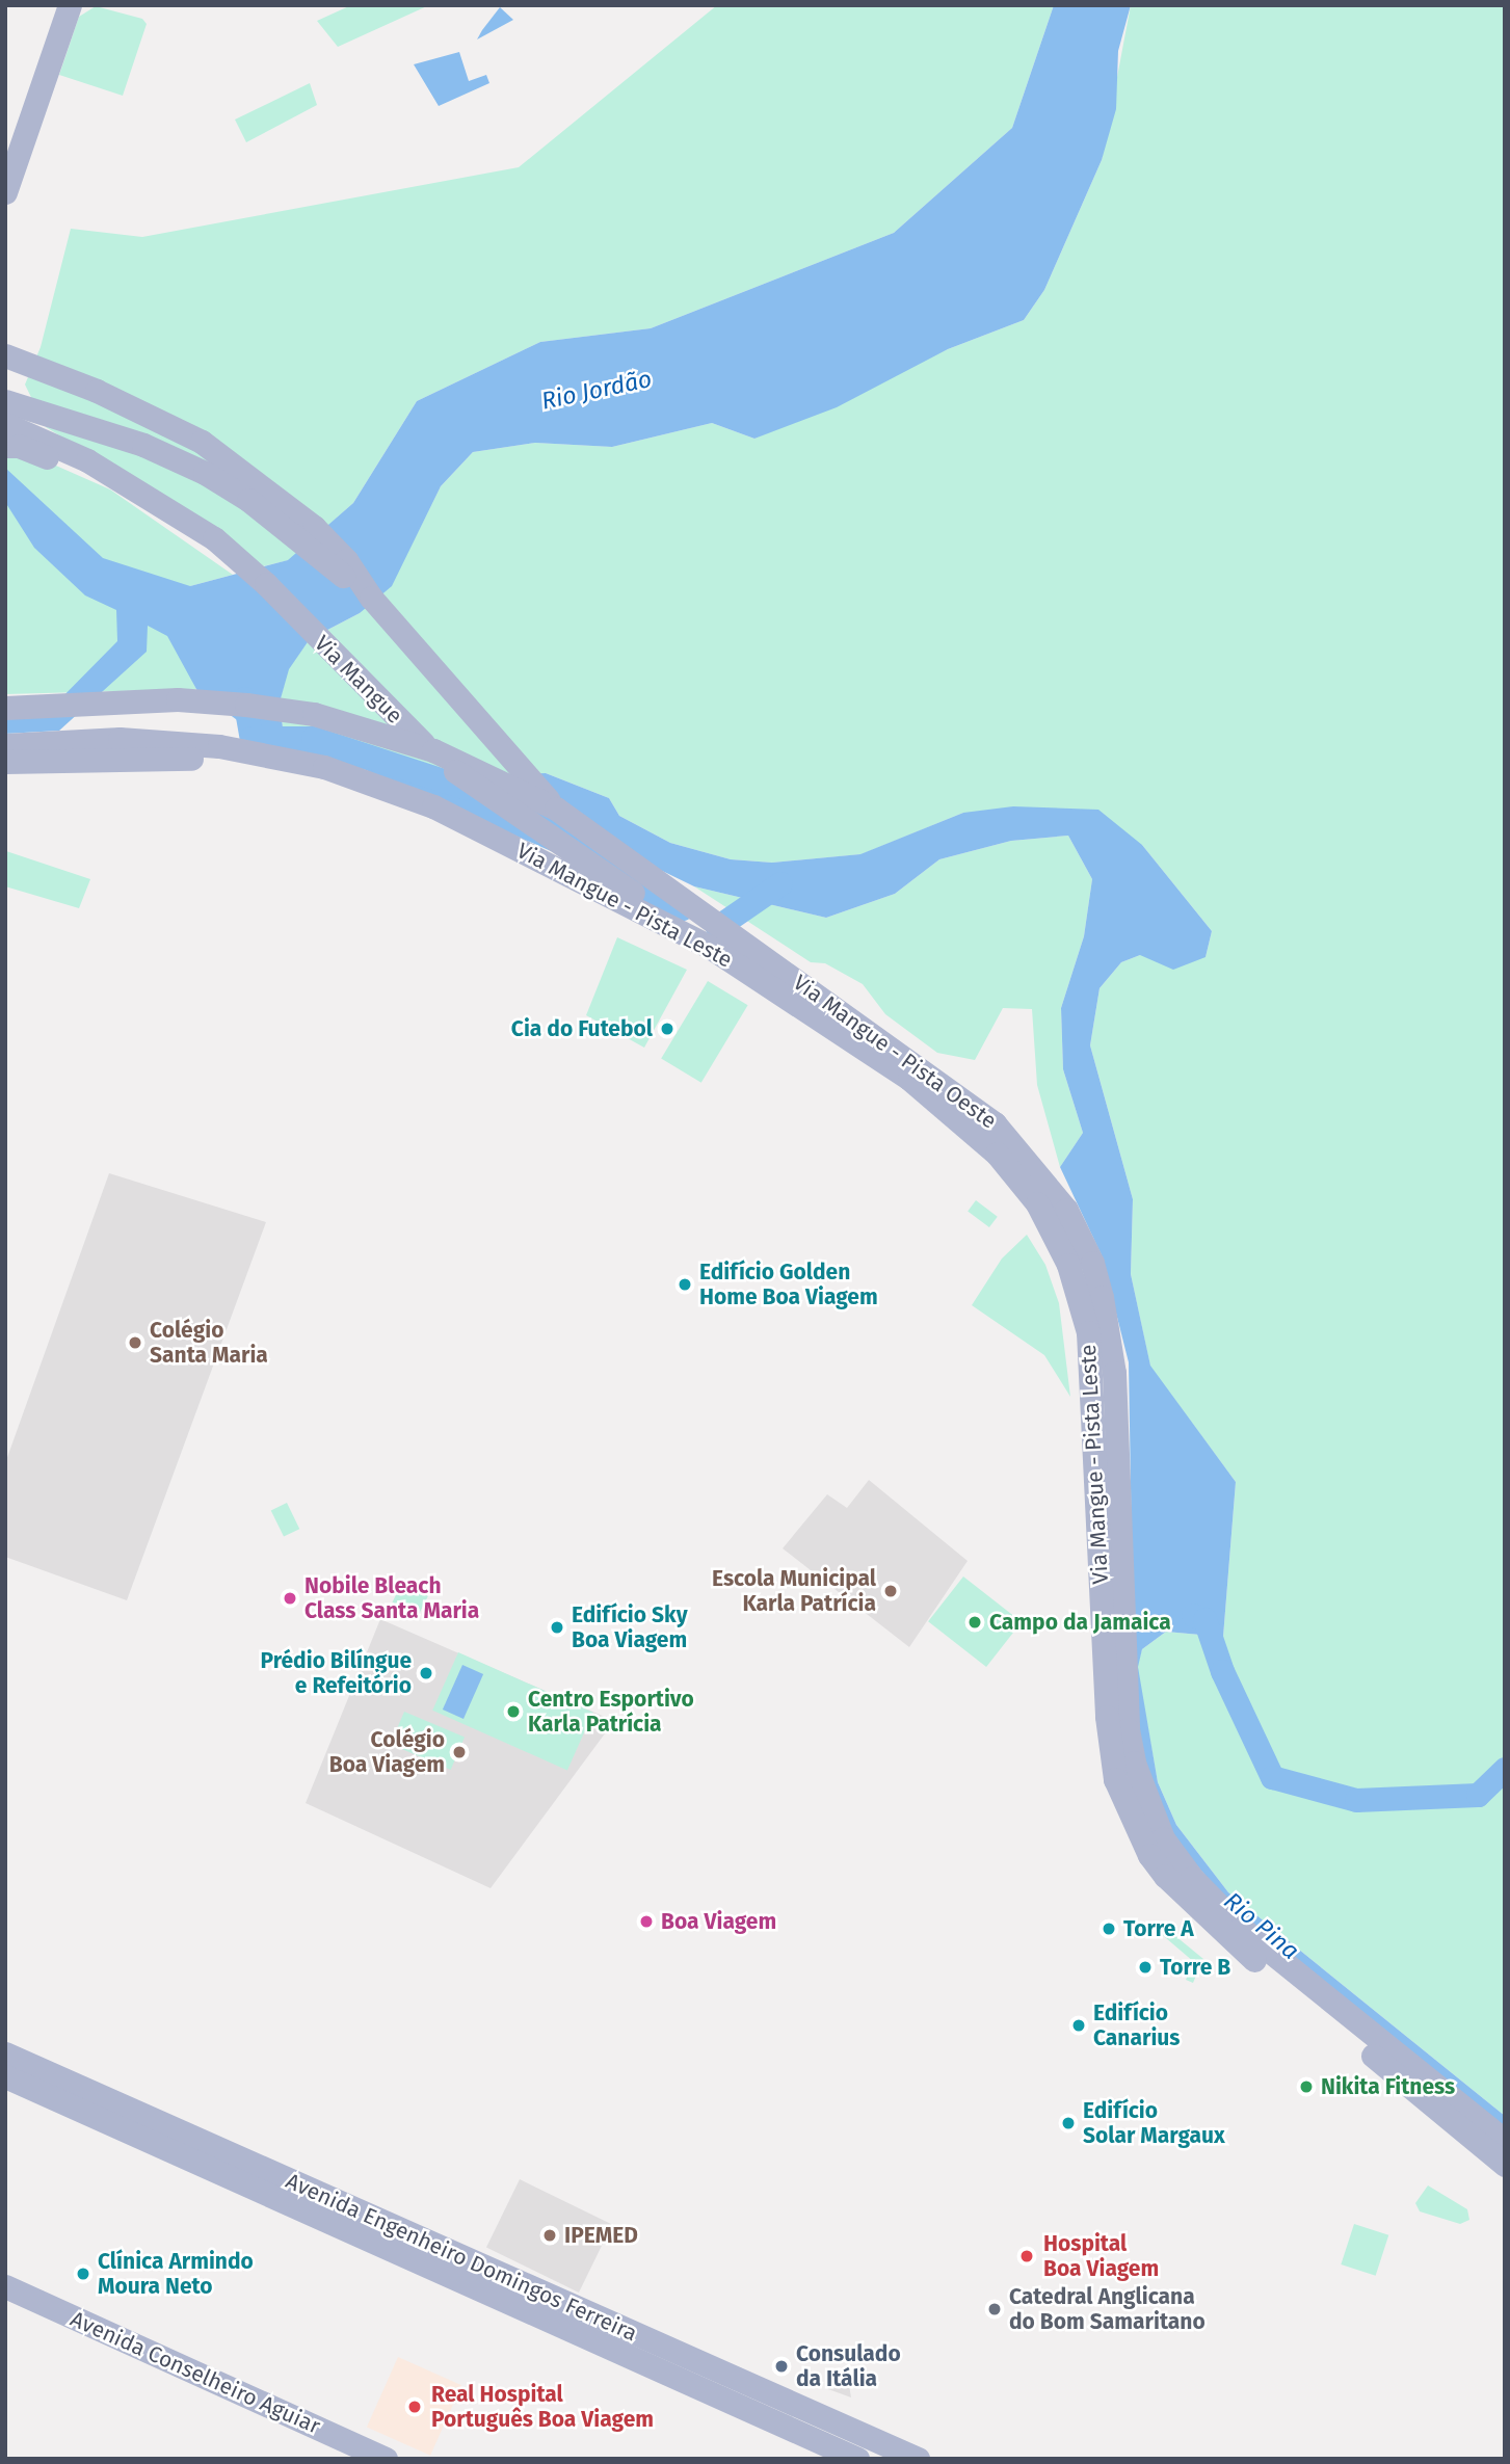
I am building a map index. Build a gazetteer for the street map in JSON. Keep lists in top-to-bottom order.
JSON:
{
  "streets": {
    "main road": [
      "Via Mangue",
      "Via Mangue - Pista Leste",
      "Via Mangue - Pista Oeste",
      "Avenida Engenheiro Domingos Ferreira",
      "Avenida Conselheiro Aguiar"
    ]
  },
  "crossings": [
    ["Via Mangue", "Via Mangue - Pista Leste"]
  ],
  "water": ["Rio Jordão", "Rio Pina"],
  "places": [
    "Cia do Futebol",
    "Edifício Golden Home Boa Viagem",
    "Colégio Santa Maria",
    "Escola Municipal Karla Patrícia",
    "Nobile Bleach Class Santa Maria",
    "Campo da Jamaica",
    "Edifício Sky Boa Viagem",
    "Prédio Bilíngue e Refeitório",
    "Centro Esportivo Karla Patrícia",
    "Colégio Boa Viagem",
    "Boa Viagem",
    "Torre A",
    "Torre B",
    "Edifício Canarius",
    "Nikita Fitness",
    "Edifício Solar Margaux",
    "IPEMED",
    "Hospital Boa Viagem",
    "Clínica Armindo Moura Neto",
    "Catedral Anglicana do Bom Samaritano",
    "Consulado da Itália",
    "Real Hospital Português Boa Viagem"
  ]
}
